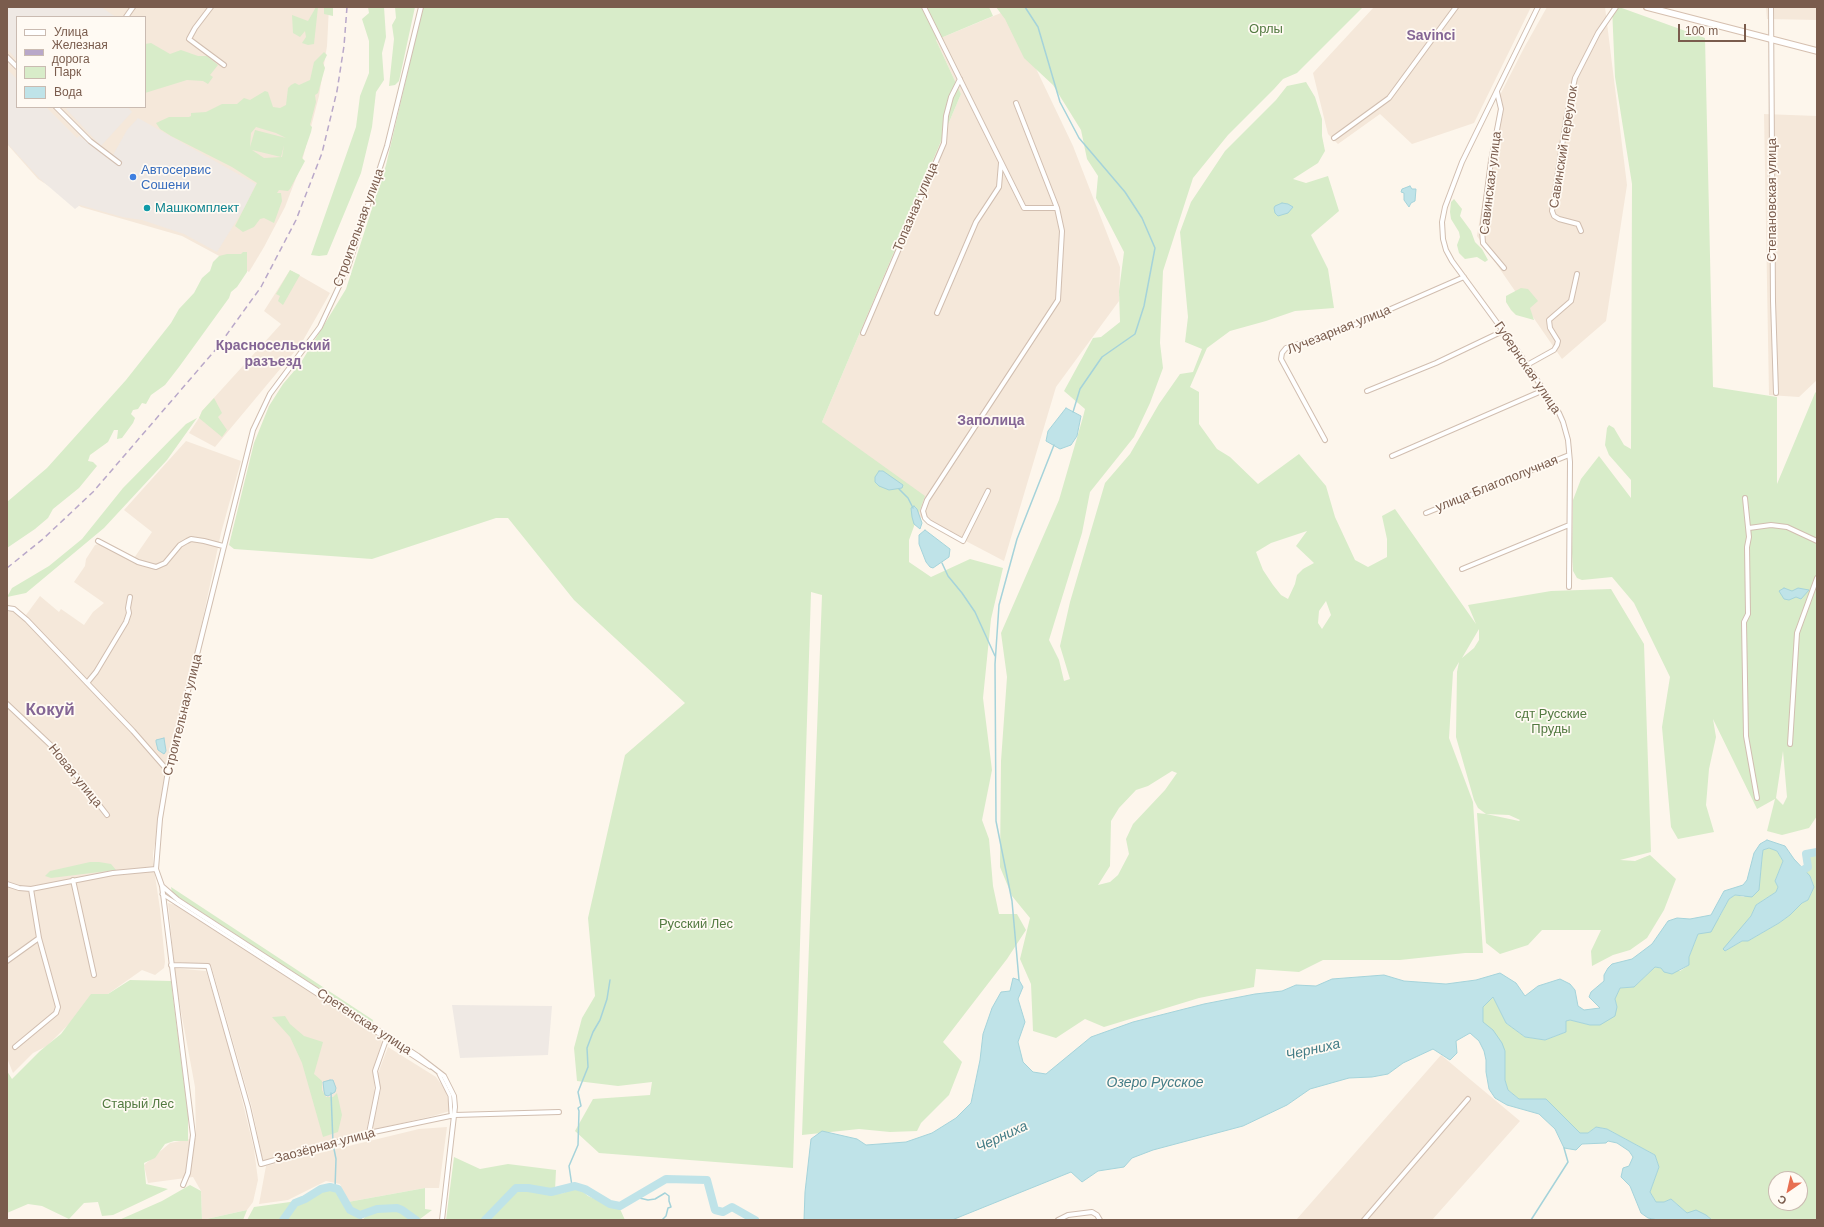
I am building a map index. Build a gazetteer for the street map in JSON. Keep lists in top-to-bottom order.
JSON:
{
  "streets": {
    "street": [
      "Савинский переулок",
      "Савинская улица",
      "Степановская улица",
      "Топазная улица",
      "Строительная улица",
      "Лучезарная улица",
      "Губернская улица",
      "улица Благополучная",
      "Новая улица",
      "Сретенская улица",
      "Заозёрная улица"
    ]
  },
  "crossings": [
    ["Савинская улица", "Губернская улица"],
    ["Строительная улица", "Сретенская улица"],
    ["Лучезарная улица", "Губернская улица"],
    ["Губернская улица", "улица Благополучная"],
    ["Сретенская улица", "Заозёрная улица"]
  ],
  "districts": [
    "Savinci",
    "Красносельский разъезд",
    "Заполица",
    "Кокуй"
  ],
  "water": ["Черниха", "Озеро Русское"],
  "parks": [
    "Орлы",
    "сдт Русские Пруды",
    "Русский Лес",
    "Старый Лес"
  ],
  "places": ["Автосервис Сошени", "Машкомплект"],
  "legend": [
    "Улица",
    "Железная дорога",
    "Парк",
    "Вода"
  ],
  "scale_bar": "100 m",
  "north": "bottom left"
}
